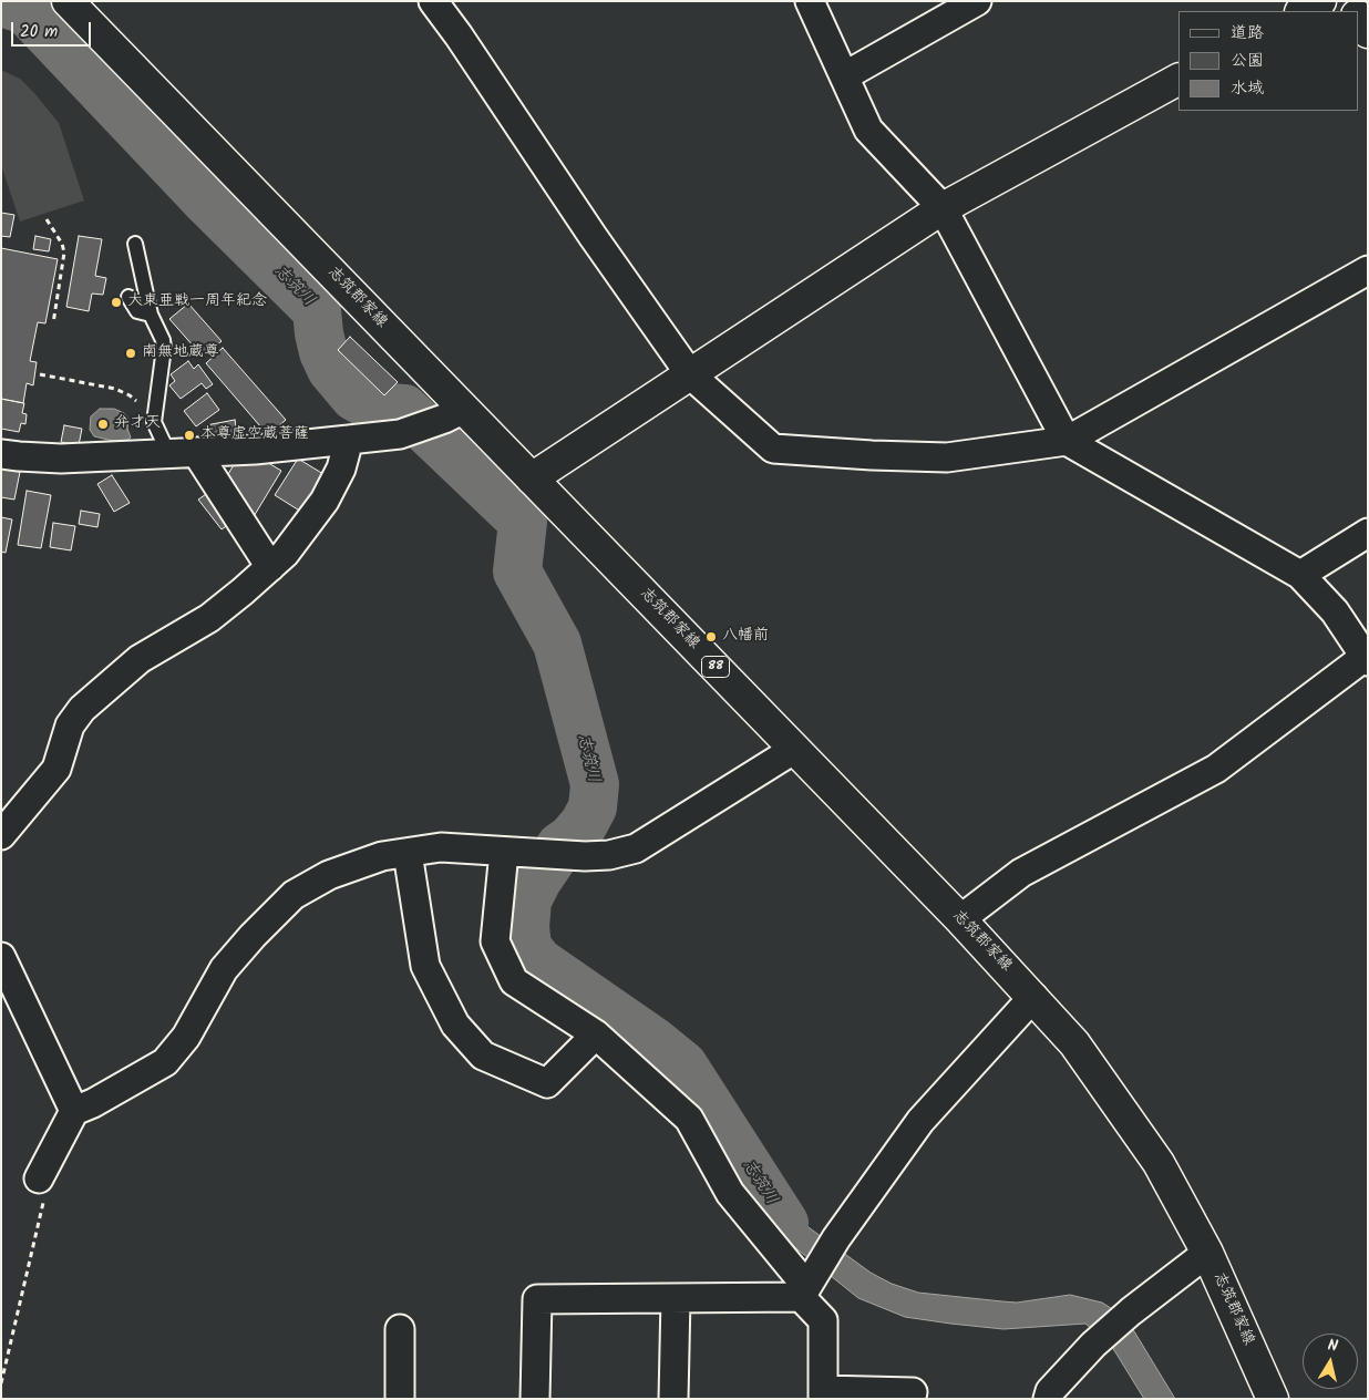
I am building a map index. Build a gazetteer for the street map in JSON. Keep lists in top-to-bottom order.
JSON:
{
  "streets": {
    "main road": ["志筑郡家線", "88"]
  },
  "water": ["志筑川"],
  "places": [
    "大東亜戦一周年紀念",
    "南無地蔵尊",
    "弁才天",
    "本尊虚空蔵菩薩",
    "八幡前"
  ],
  "legend": ["道路", "公園", "水域"],
  "scale_bar": "20 m",
  "north": "top"
}
